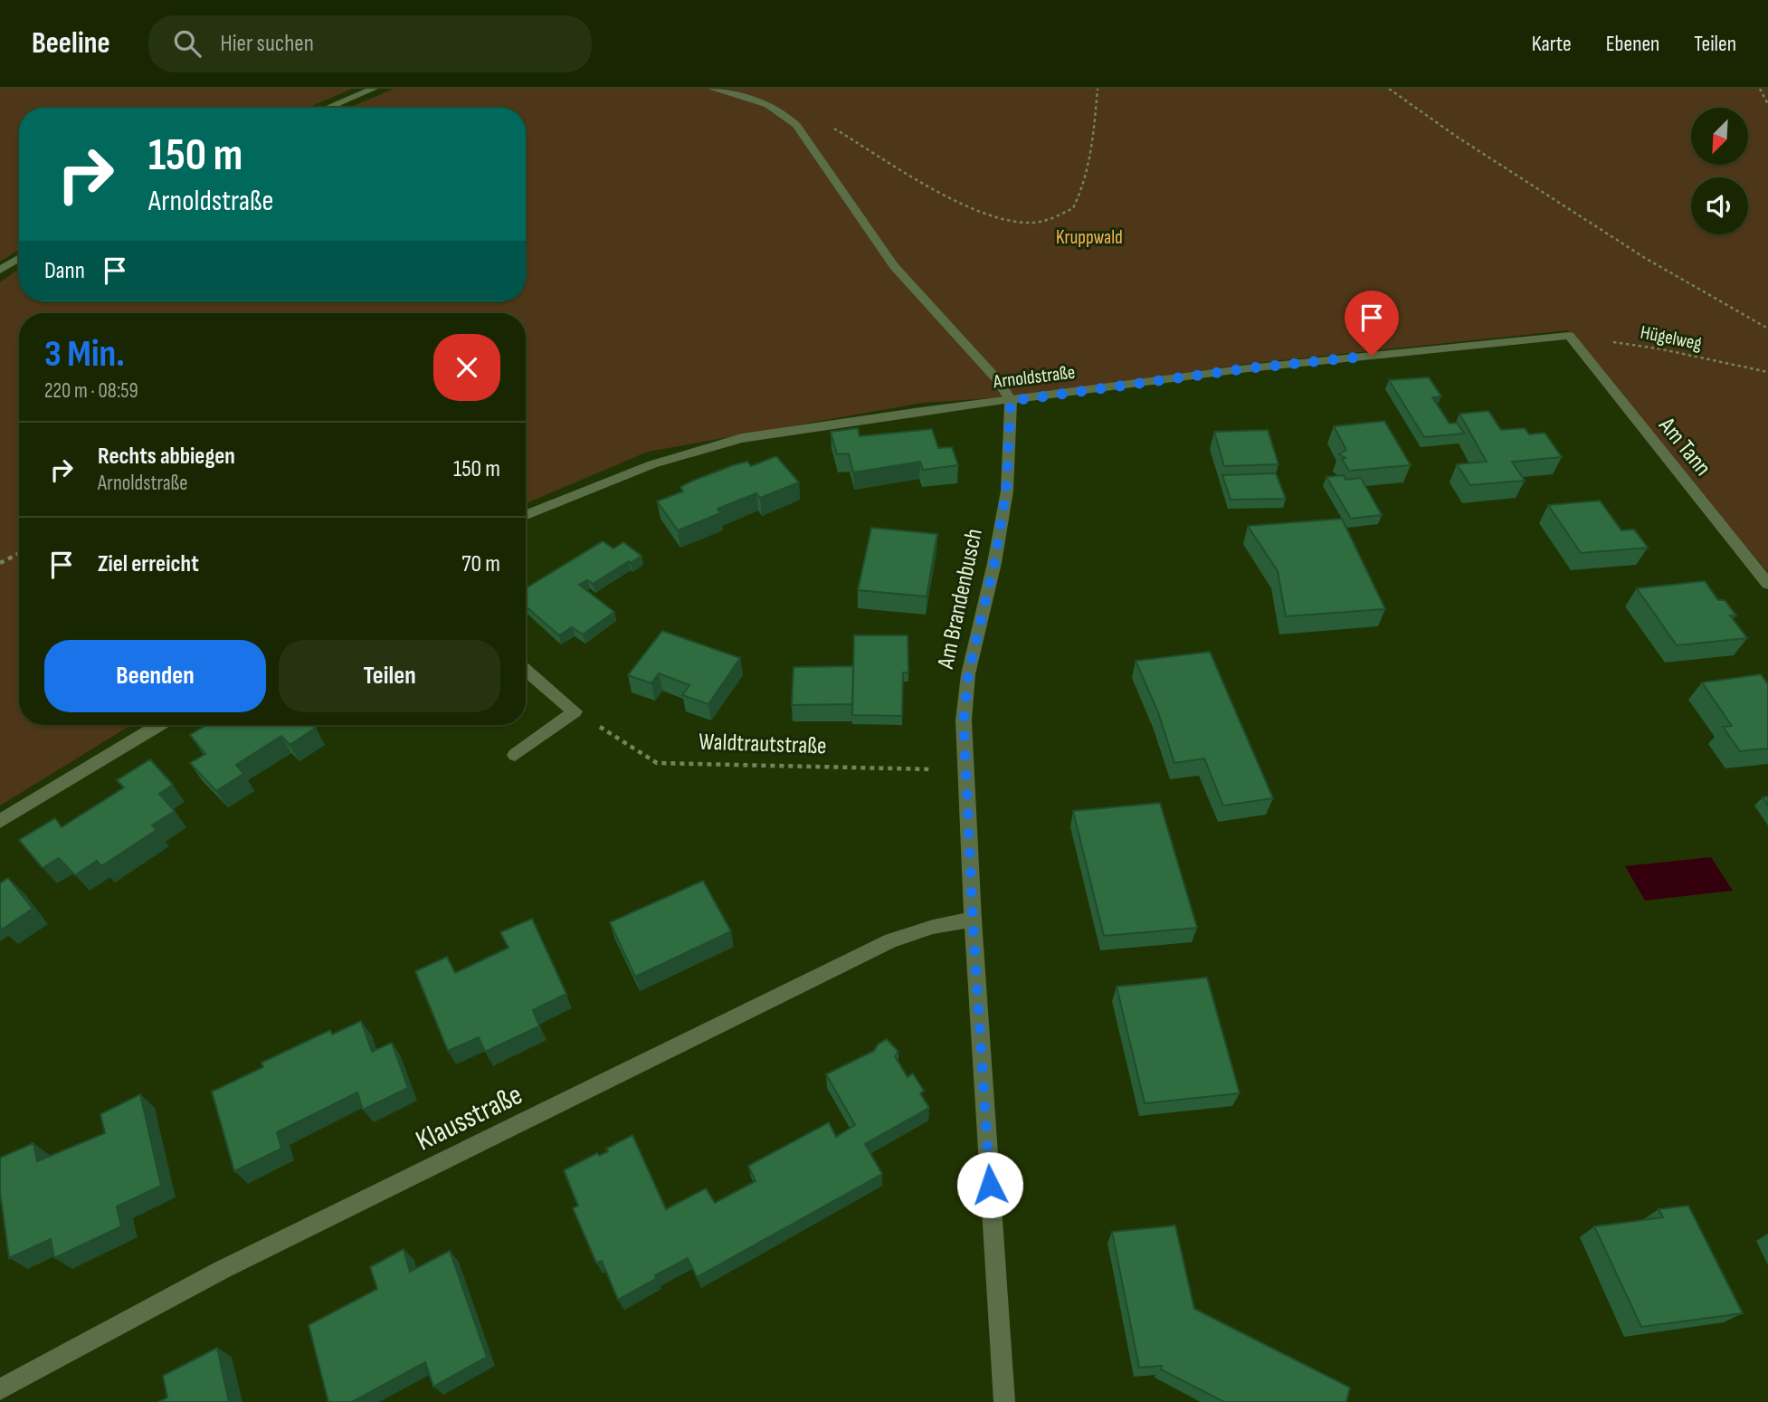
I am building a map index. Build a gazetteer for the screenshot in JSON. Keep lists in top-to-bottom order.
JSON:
{
  "streets": {
    "street": [
      "Arnoldstraße",
      "Am Tann",
      "Am Brandenbusch",
      "Klausstraße"
    ],
    "path": ["Hügelweg", "Waldtrautstraße"]
  },
  "crossings": [
    ["Hügelweg", "Arnoldstraße"],
    ["Hügelweg", "Am Tann"],
    ["Arnoldstraße", "Am Tann"],
    ["Arnoldstraße", "Am Brandenbusch"],
    ["Am Brandenbusch", "Waldtrautstraße"],
    ["Am Brandenbusch", "Klausstraße"]
  ],
  "parks": ["Kruppwald"],
  "north": "bottom left",
  "page": {
    "header": "Beeline",
    "search": "Hier suchen",
    "nav": ["Karte", "Ebenen", "Teilen"],
    "turn": ["150 m", "Arnoldstraße"],
    "then": "Dann",
    "heading": ["3 Min.", "220 m · 08:59"],
    "list": [
      {
        "name": "Rechts abbiegen",
        "note": "Arnoldstraße",
        "value": "150 m"
      },
      {
        "name": "Ziel erreicht",
        "value": "70 m"
      }
    ],
    "buttons": ["Beenden", "Teilen"]
  }
}
